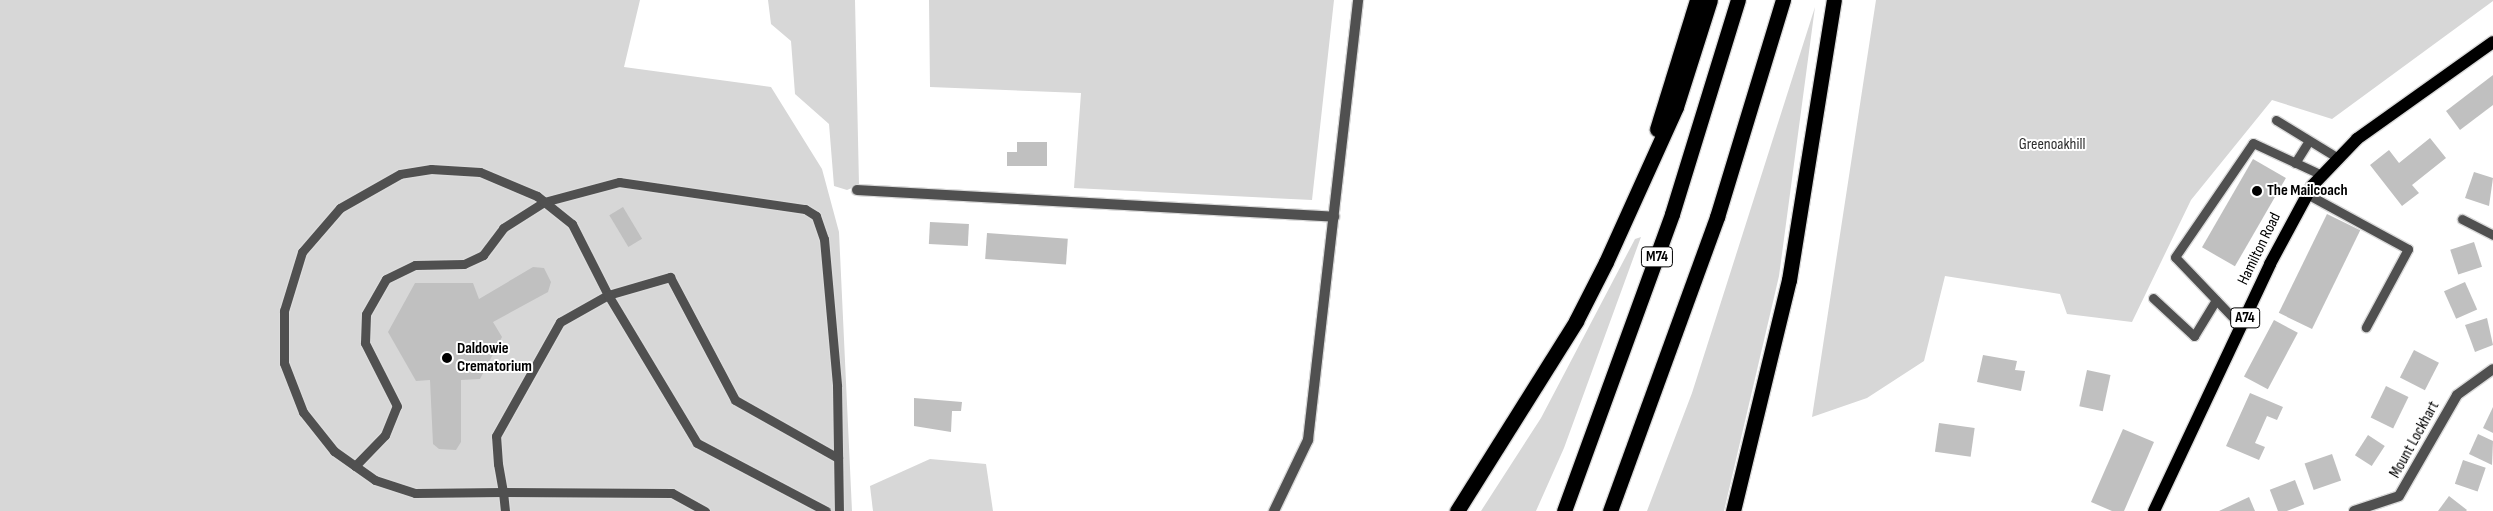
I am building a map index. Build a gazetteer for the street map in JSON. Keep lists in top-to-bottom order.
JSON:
{
  "streets": {
    "highway": ["M74"],
    "main road": ["Hamilton Road", "A74"],
    "street": ["Mount Lockhart"]
  },
  "parks": ["Greenoakhill"],
  "places": ["The Mailcoach", "Daldowie Crematorium"]
}
